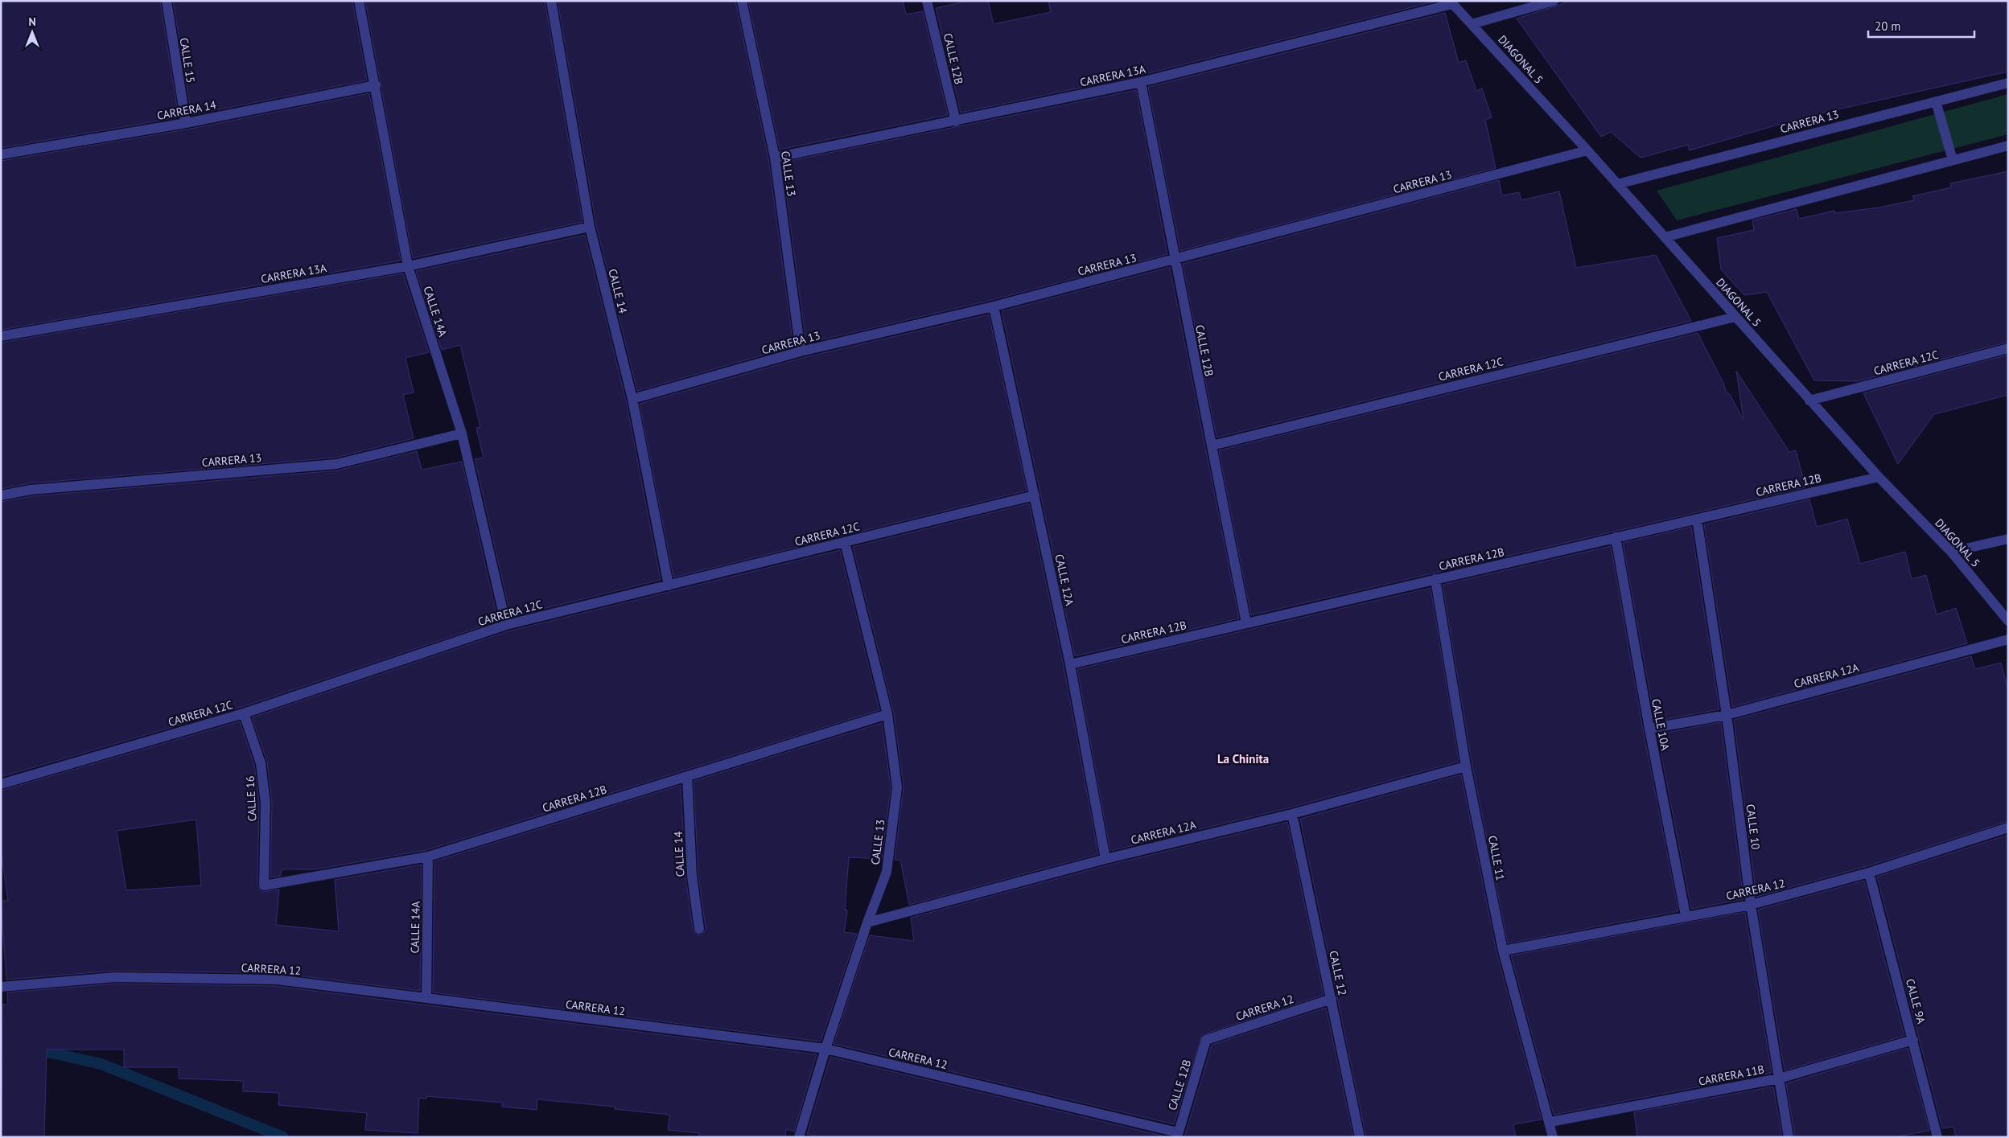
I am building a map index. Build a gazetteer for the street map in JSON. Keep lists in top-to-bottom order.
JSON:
{
  "streets": {
    "street": [
      "CALLE 12B",
      "DIAGONAL 5",
      "CALLE 15",
      "CARRERA 13A",
      "CARRERA 14",
      "CARRERA 13",
      "CALLE 13",
      "CALLE 14",
      "CALLE 14A",
      "CARRERA 12C",
      "CARRERA 12B",
      "CALLE 12A",
      "CARRERA 12A",
      "CALLE 10A",
      "CALLE 16",
      "CALLE 10",
      "CALLE 11",
      "CARRERA 12",
      "CALLE 12",
      "CALLE 9A",
      "CARRERA 11B"
    ]
  },
  "crossings": [
    ["CALLE 12B", "CARRERA 13A"],
    ["CALLE 12B", "CARRERA 13"],
    ["CALLE 12B", "CARRERA 12C"],
    ["CALLE 12B", "CARRERA 12B"],
    ["CALLE 12B", "CARRERA 12"],
    ["DIAGONAL 5", "CARRERA 13A"],
    ["DIAGONAL 5", "CARRERA 13"],
    ["DIAGONAL 5", "CARRERA 12C"],
    ["DIAGONAL 5", "CARRERA 12B"],
    ["CALLE 15", "CARRERA 14"],
    ["CARRERA 13A", "CALLE 13"],
    ["CARRERA 13A", "CALLE 14"],
    ["CARRERA 13A", "CALLE 14A"],
    ["CARRERA 14", "CALLE 14A"],
    ["CARRERA 13", "CALLE 13"],
    ["CARRERA 13", "CALLE 14"],
    ["CARRERA 13", "CALLE 14A"],
    ["CARRERA 13", "CALLE 12A"],
    ["CALLE 13", "CARRERA 12C"],
    ["CALLE 13", "CARRERA 12B"],
    ["CALLE 13", "CARRERA 12A"],
    ["CALLE 13", "CARRERA 12"],
    ["CALLE 14", "CARRERA 12C"],
    ["CALLE 14", "CARRERA 12B"],
    ["CALLE 14A", "CARRERA 12C"],
    ["CALLE 14A", "CARRERA 12B"],
    ["CALLE 14A", "CARRERA 12"],
    ["CARRERA 12C", "CALLE 12A"],
    ["CARRERA 12C", "CALLE 16"],
    ["CARRERA 12B", "CALLE 12A"],
    ["CARRERA 12B", "CALLE 10A"],
    ["CARRERA 12B", "CALLE 16"],
    ["CARRERA 12B", "CALLE 10"],
    ["CARRERA 12B", "CALLE 11"],
    ["CALLE 12A", "CARRERA 12A"],
    ["CARRERA 12A", "CALLE 10A"],
    ["CARRERA 12A", "CALLE 10"],
    ["CARRERA 12A", "CALLE 11"],
    ["CARRERA 12A", "CALLE 12"],
    ["CALLE 10A", "CARRERA 12"],
    ["CALLE 10", "CARRERA 12"],
    ["CALLE 10", "CARRERA 11B"],
    ["CALLE 11", "CARRERA 12"],
    ["CALLE 11", "CARRERA 11B"],
    ["CARRERA 12", "CALLE 12"],
    ["CARRERA 12", "CALLE 9A"],
    ["CALLE 9A", "CARRERA 11B"]
  ],
  "districts": ["La Chinita"],
  "scale_bar": "20 m",
  "north": "top"
}
